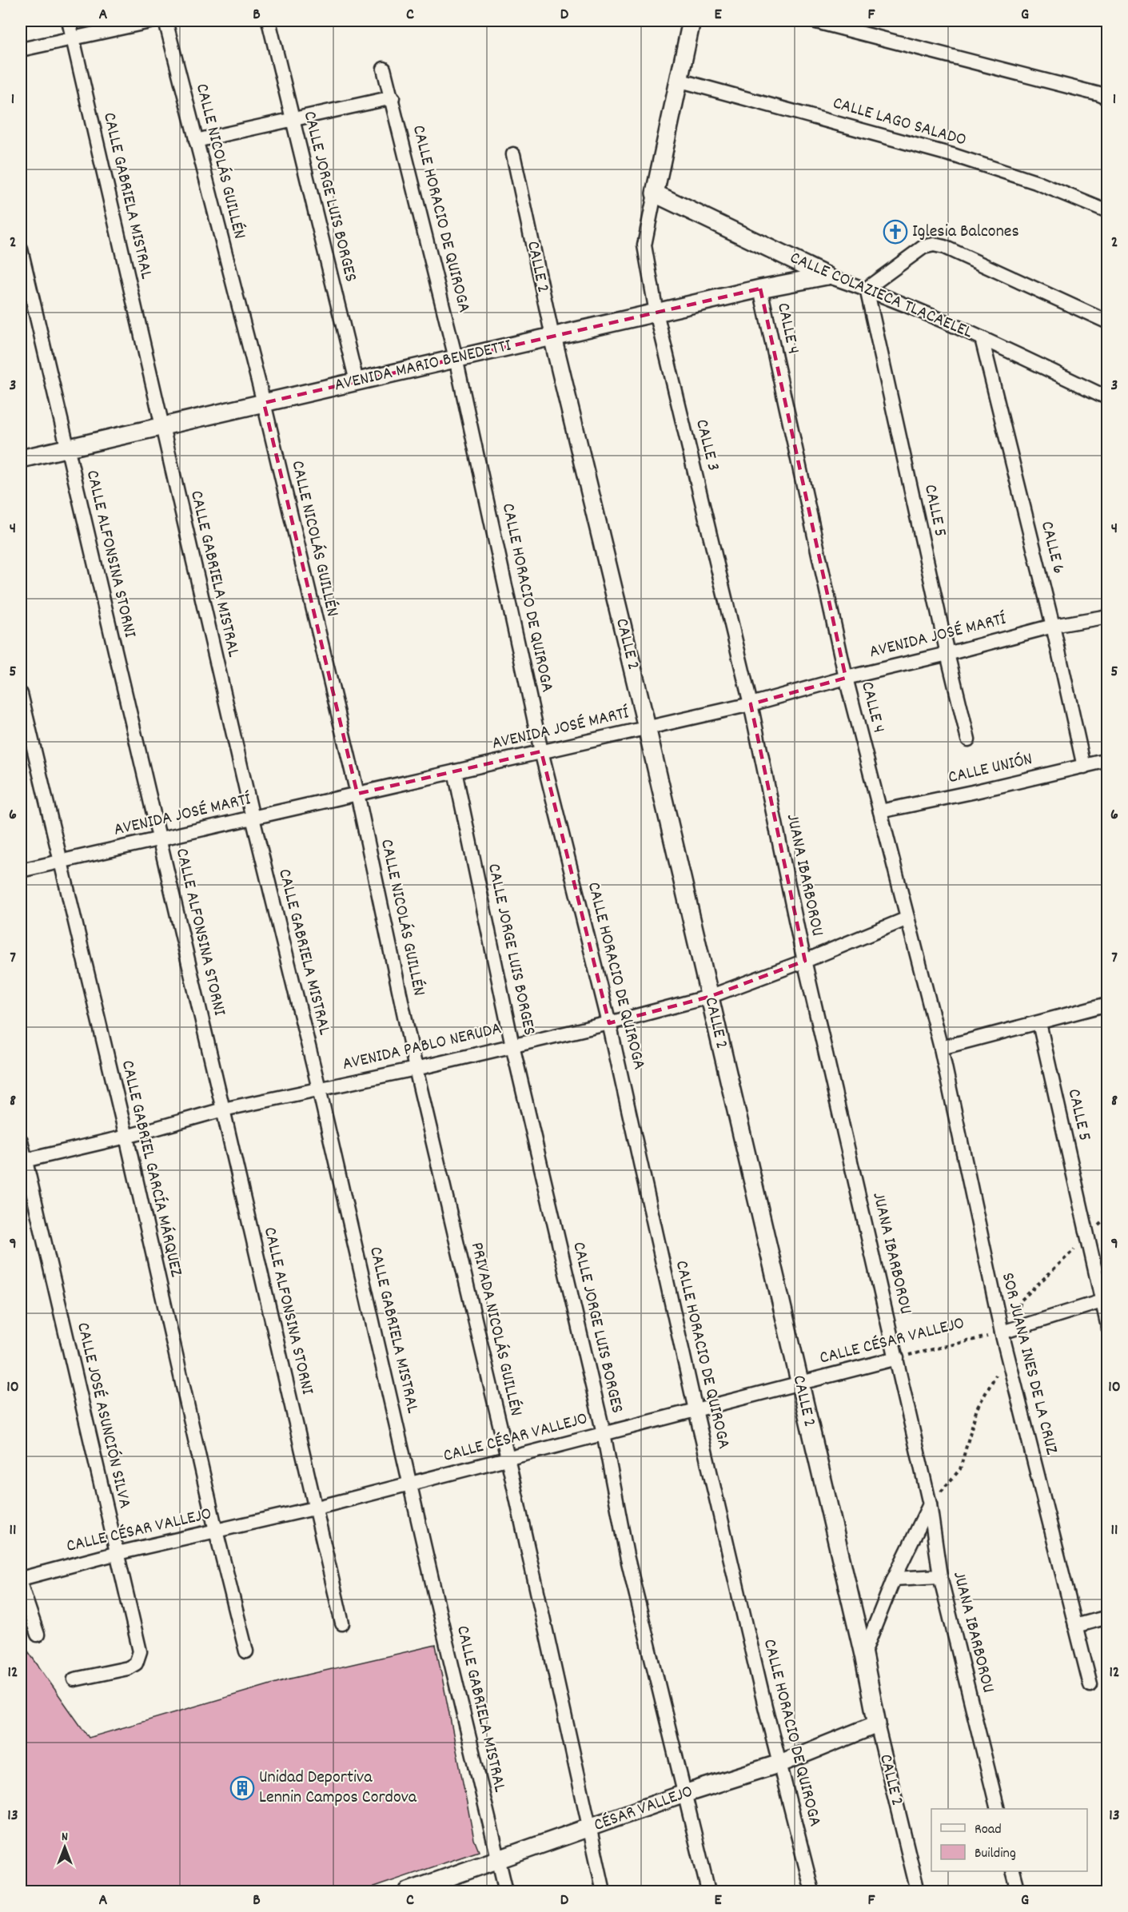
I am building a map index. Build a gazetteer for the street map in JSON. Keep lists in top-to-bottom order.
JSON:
{
  "streets": {
    "street": [
      "CALLE LAGO SALADO",
      "CALLE NICOLÁS GUILLÉN",
      "CALLE GABRIELA MISTRAL",
      "CALLE JORGE LUIS BORGES",
      "CALLE HORACIO DE QUIROGA",
      "CALLE 2",
      "CALLE COLAZIECA TLACAELEL",
      "CALLE 4",
      "AVENIDA MARIO BENEDETTI",
      "CALLE 3",
      "CALLE 5",
      "CALLE 6",
      "CALLE ALFONSINA STORNI",
      "AVENIDA JOSÉ MARTÍ",
      "CALLE UNIÓN",
      "JUANA IBARBOROU",
      "AVENIDA PABLO NERUDA",
      "CALLE GABRIEL GARCÍA MÁRQUEZ",
      "PRIVADA NICOLÁS GUILLÉN",
      "CALLE CÉSAR VALLEJO",
      "SOR JUANA INES DE LA CRUZ",
      "CALLE JOSÉ ASUNCIÓN SILVA",
      "CÉSAR VALLEJO"
    ]
  },
  "crossings": [
    ["CALLE NICOLÁS GUILLÉN", "AVENIDA MARIO BENEDETTI"],
    ["CALLE NICOLÁS GUILLÉN", "AVENIDA JOSÉ MARTÍ"],
    ["CALLE NICOLÁS GUILLÉN", "AVENIDA PABLO NERUDA"],
    ["CALLE NICOLÁS GUILLÉN", "PRIVADA NICOLÁS GUILLÉN"],
    ["CALLE GABRIELA MISTRAL", "AVENIDA MARIO BENEDETTI"],
    ["CALLE GABRIELA MISTRAL", "AVENIDA JOSÉ MARTÍ"],
    ["CALLE GABRIELA MISTRAL", "AVENIDA PABLO NERUDA"],
    ["CALLE GABRIELA MISTRAL", "CALLE CÉSAR VALLEJO"],
    ["CALLE GABRIELA MISTRAL", "CÉSAR VALLEJO"],
    ["CALLE JORGE LUIS BORGES", "AVENIDA MARIO BENEDETTI"],
    ["CALLE JORGE LUIS BORGES", "AVENIDA JOSÉ MARTÍ"],
    ["CALLE JORGE LUIS BORGES", "AVENIDA PABLO NERUDA"],
    ["CALLE JORGE LUIS BORGES", "CALLE CÉSAR VALLEJO"],
    ["CALLE JORGE LUIS BORGES", "CÉSAR VALLEJO"],
    ["CALLE HORACIO DE QUIROGA", "AVENIDA MARIO BENEDETTI"],
    ["CALLE HORACIO DE QUIROGA", "AVENIDA JOSÉ MARTÍ"],
    ["CALLE HORACIO DE QUIROGA", "AVENIDA PABLO NERUDA"],
    ["CALLE HORACIO DE QUIROGA", "CALLE CÉSAR VALLEJO"],
    ["CALLE HORACIO DE QUIROGA", "CÉSAR VALLEJO"],
    ["CALLE 2", "AVENIDA MARIO BENEDETTI"],
    ["CALLE 2", "AVENIDA JOSÉ MARTÍ"],
    ["CALLE 2", "AVENIDA PABLO NERUDA"],
    ["CALLE 2", "CALLE CÉSAR VALLEJO"],
    ["CALLE 2", "CÉSAR VALLEJO"],
    ["CALLE COLAZIECA TLACAELEL", "AVENIDA MARIO BENEDETTI"],
    ["CALLE COLAZIECA TLACAELEL", "CALLE 3"],
    ["CALLE COLAZIECA TLACAELEL", "CALLE 5"],
    ["CALLE COLAZIECA TLACAELEL", "CALLE 6"],
    ["CALLE 4", "AVENIDA MARIO BENEDETTI"],
    ["CALLE 4", "AVENIDA JOSÉ MARTÍ"],
    ["CALLE 4", "CALLE UNIÓN"],
    ["CALLE 4", "AVENIDA PABLO NERUDA"],
    ["CALLE 4", "SOR JUANA INES DE LA CRUZ"],
    ["AVENIDA MARIO BENEDETTI", "CALLE 3"],
    ["AVENIDA MARIO BENEDETTI", "CALLE ALFONSINA STORNI"],
    ["CALLE 3", "AVENIDA JOSÉ MARTÍ"],
    ["CALLE 3", "JUANA IBARBOROU"],
    ["CALLE 5", "AVENIDA JOSÉ MARTÍ"],
    ["CALLE 6", "AVENIDA JOSÉ MARTÍ"],
    ["CALLE 6", "CALLE UNIÓN"],
    ["CALLE ALFONSINA STORNI", "AVENIDA JOSÉ MARTÍ"],
    ["CALLE ALFONSINA STORNI", "AVENIDA PABLO NERUDA"],
    ["CALLE ALFONSINA STORNI", "CALLE CÉSAR VALLEJO"],
    ["AVENIDA JOSÉ MARTÍ", "JUANA IBARBOROU"],
    ["AVENIDA JOSÉ MARTÍ", "CALLE GABRIEL GARCÍA MÁRQUEZ"],
    ["JUANA IBARBOROU", "AVENIDA PABLO NERUDA"],
    ["JUANA IBARBOROU", "CALLE CÉSAR VALLEJO"],
    ["AVENIDA PABLO NERUDA", "CALLE GABRIEL GARCÍA MÁRQUEZ"],
    ["AVENIDA PABLO NERUDA", "PRIVADA NICOLÁS GUILLÉN"],
    ["AVENIDA PABLO NERUDA", "CALLE JOSÉ ASUNCIÓN SILVA"],
    ["CALLE GABRIEL GARCÍA MÁRQUEZ", "CALLE CÉSAR VALLEJO"],
    ["PRIVADA NICOLÁS GUILLÉN", "CALLE CÉSAR VALLEJO"],
    ["PRIVADA NICOLÁS GUILLÉN", "CÉSAR VALLEJO"],
    ["CALLE CÉSAR VALLEJO", "SOR JUANA INES DE LA CRUZ"],
    ["CALLE CÉSAR VALLEJO", "CALLE JOSÉ ASUNCIÓN SILVA"]
  ],
  "places": {
    "church": ["Iglesia Balcones"],
    "building": ["Unidad Deportiva Lennin Campos Cordova"]
  },
  "legend": ["Road", "Building"],
  "north": "top",
  "grid": {
    "columns": [
      "A",
      "B",
      "C",
      "D",
      "E",
      "F",
      "G"
    ],
    "rows": [
      "1",
      "2",
      "3",
      "4",
      "5",
      "6",
      "7",
      "8",
      "9",
      "10",
      "11",
      "12",
      "13"
    ]
  }
}
